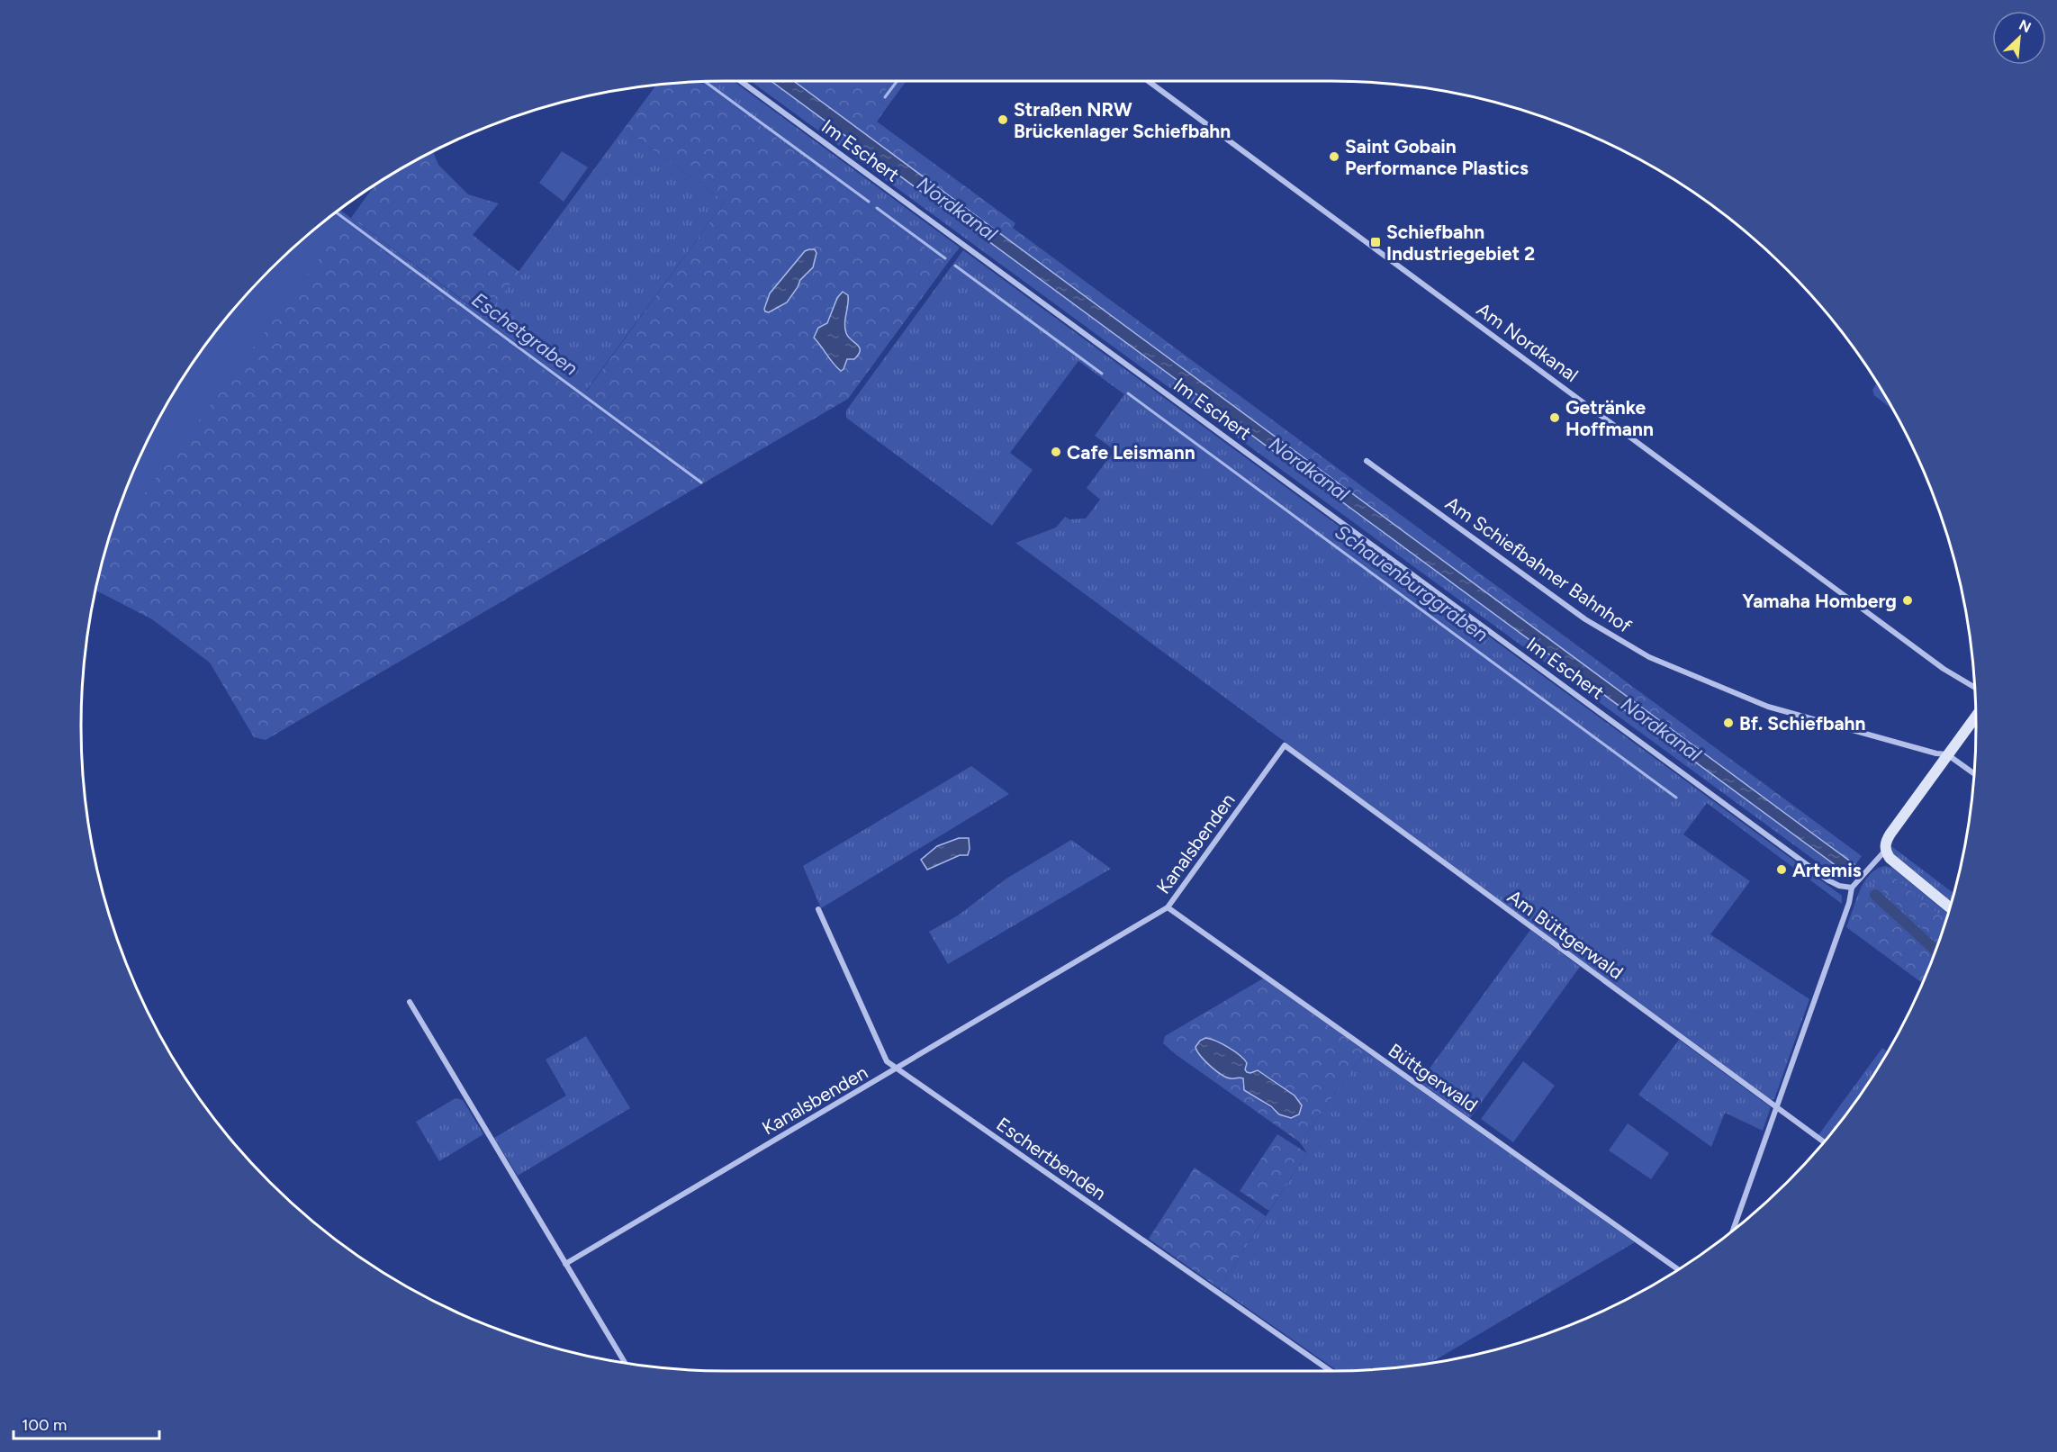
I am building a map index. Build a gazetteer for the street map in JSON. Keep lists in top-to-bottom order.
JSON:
{
  "streets": {
    "street": [
      "Im Eschert",
      "Am Nordkanal",
      "Am Schiefbahner Bahnhof",
      "Kanalsbenden",
      "Am Büttgerwald",
      "Büttgerwald",
      "Eschertbenden"
    ]
  },
  "crossings": [
    ["Kanalsbenden", "Am Büttgerwald"],
    ["Kanalsbenden", "Büttgerwald"],
    ["Kanalsbenden", "Eschertbenden"]
  ],
  "water": ["Nordkanal", "Eschetgraben", "Schauenburggraben"],
  "places": {
    "other": [
      "Straßen NRW Brückenlager Schiefbahn",
      "Saint Gobain Performance Plastics",
      "Getränke Hoffmann",
      "Cafe Leismann",
      "Yamaha Homberg",
      "Bf. Schiefbahn",
      "Artemis"
    ],
    "transit": ["Schiefbahn Industriegebiet 2"]
  },
  "scale_bar": "100 m",
  "north": "top right"
}
